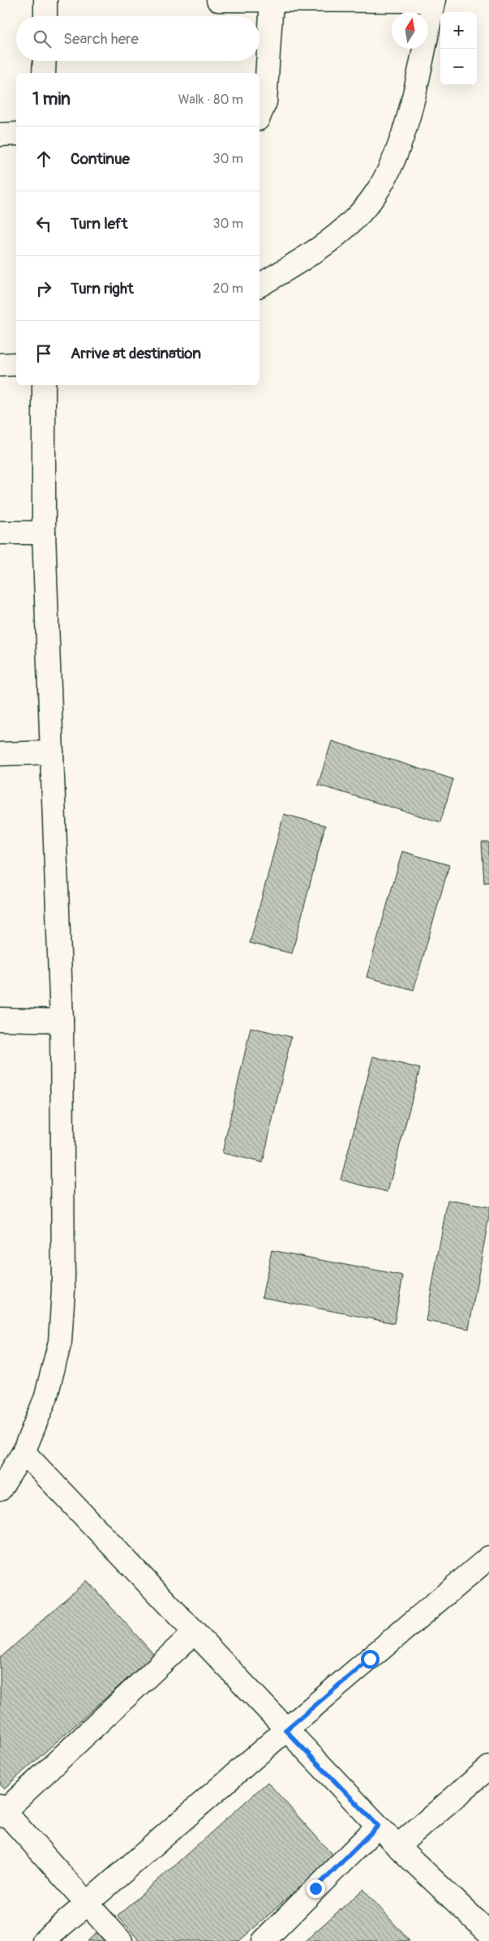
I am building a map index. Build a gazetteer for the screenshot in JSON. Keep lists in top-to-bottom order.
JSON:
{
  "north": "top",
  "page": {
    "map_buttons": ["+", "−"],
    "search": "Search here",
    "heading": ["1 min", "Walk · 80 m"],
    "list": [
      ["Continue", "30 m"],
      ["Turn left", "30 m"],
      ["Turn right", "20 m"],
      "Arrive at destination"
    ]
  }
}
